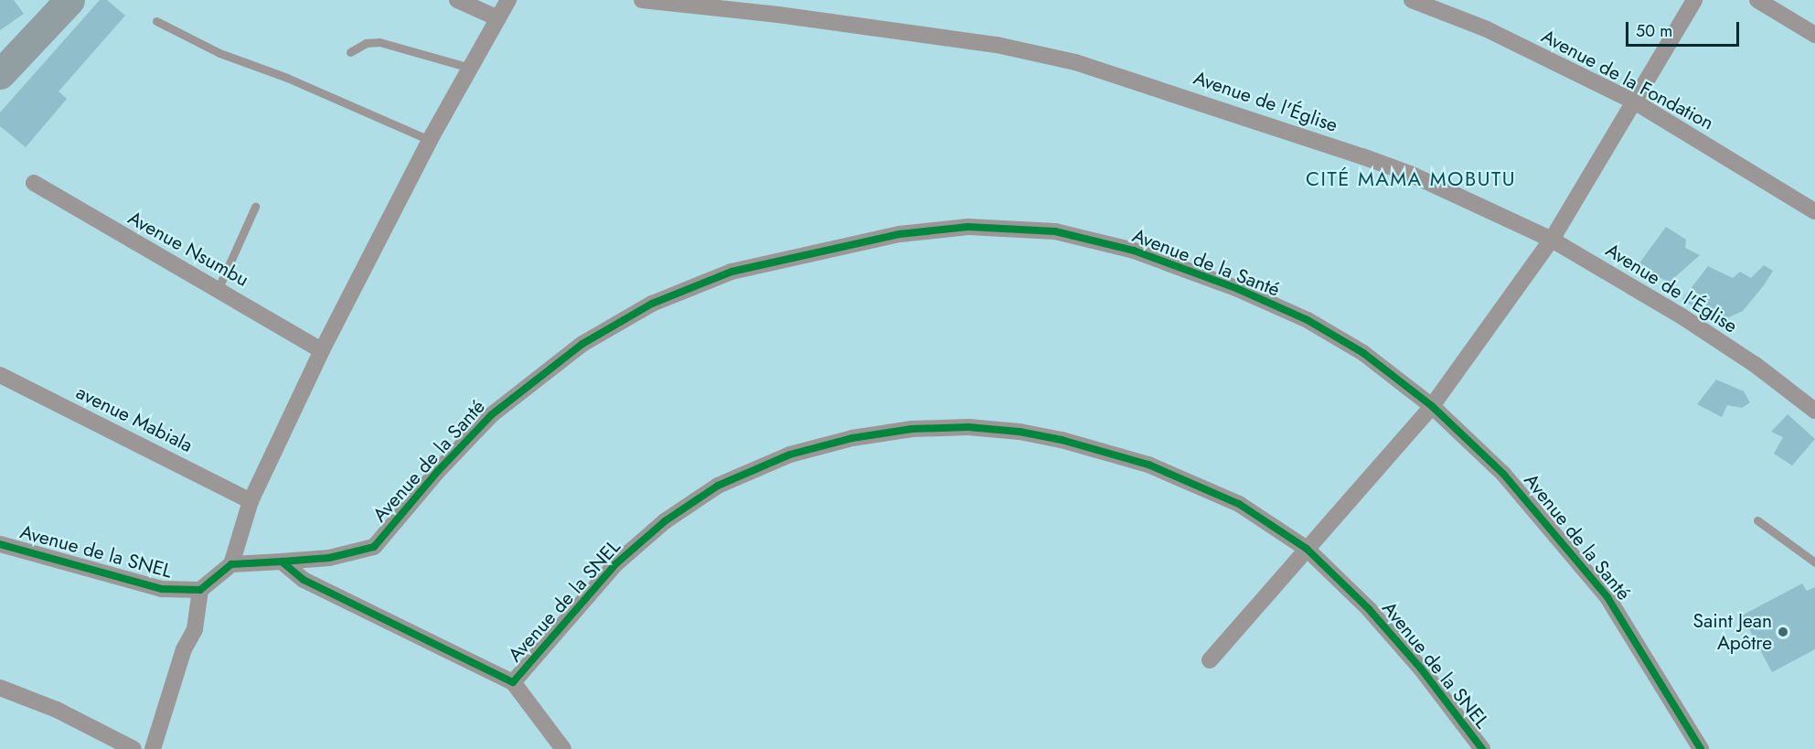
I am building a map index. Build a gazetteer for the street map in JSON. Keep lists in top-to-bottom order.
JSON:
{
  "streets": {
    "street": [
      "Avenue de la Fondation",
      "Avenue de l'Église",
      "Avenue Nsumbu",
      "Avenue de la Santé",
      "avenue Mabiala",
      "Avenue de la SNEL"
    ]
  },
  "crossings": [
    ["Avenue de la Santé", "Avenue de la SNEL"]
  ],
  "districts": ["CITÉ MAMA MOBUTU"],
  "places": ["Saint Jean Apôtre"],
  "scale_bar": "50 m"
}
